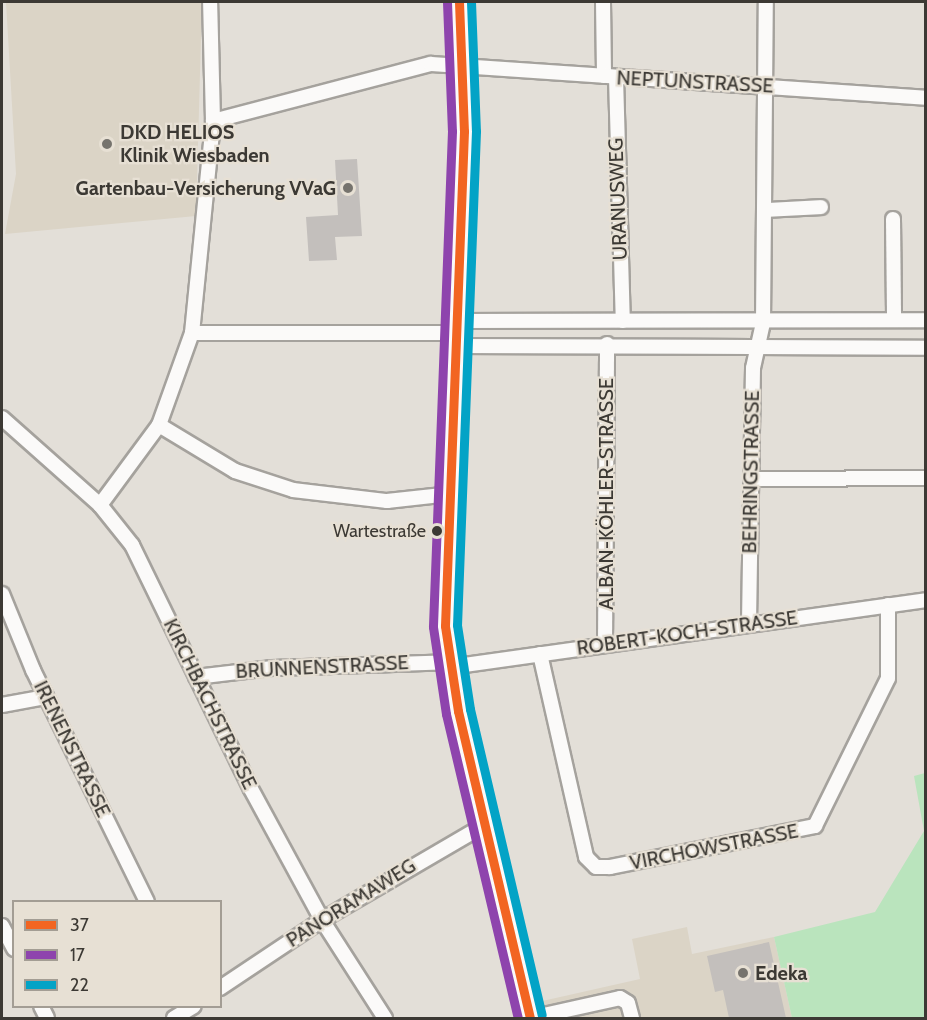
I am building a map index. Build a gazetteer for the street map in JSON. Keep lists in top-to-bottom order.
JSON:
{
  "streets": {
    "street": [
      "NEPTUNSTRASSE",
      "URANUSWEG",
      "BEHRINGSTRASSE",
      "ALBAN-KÖHLER-STRASSE",
      "ROBERT-KOCH-STRASSE",
      "BRUNNENSTRASSE",
      "KIRCHBACHSTRASSE",
      "IRENENSTRASSE",
      "VIRCHOWSTRASSE",
      "PANORAMAWEG"
    ]
  },
  "crossings": [
    ["NEPTUNSTRASSE", "URANUSWEG"],
    ["NEPTUNSTRASSE", "BEHRINGSTRASSE"],
    ["BEHRINGSTRASSE", "ROBERT-KOCH-STRASSE"],
    ["ALBAN-KÖHLER-STRASSE", "ROBERT-KOCH-STRASSE"],
    ["ROBERT-KOCH-STRASSE", "BRUNNENSTRASSE"],
    ["ROBERT-KOCH-STRASSE", "VIRCHOWSTRASSE"],
    ["BRUNNENSTRASSE", "KIRCHBACHSTRASSE"],
    ["KIRCHBACHSTRASSE", "PANORAMAWEG"]
  ],
  "places": [
    "DKD HELIOS Klinik Wiesbaden",
    "Gartenbau-Versicherung VVaG",
    "Wartestraße",
    "Edeka"
  ],
  "lines": ["transit line 37", "transit line 17", "transit line 22"],
  "legend": ["37", "17", "22"]
}
